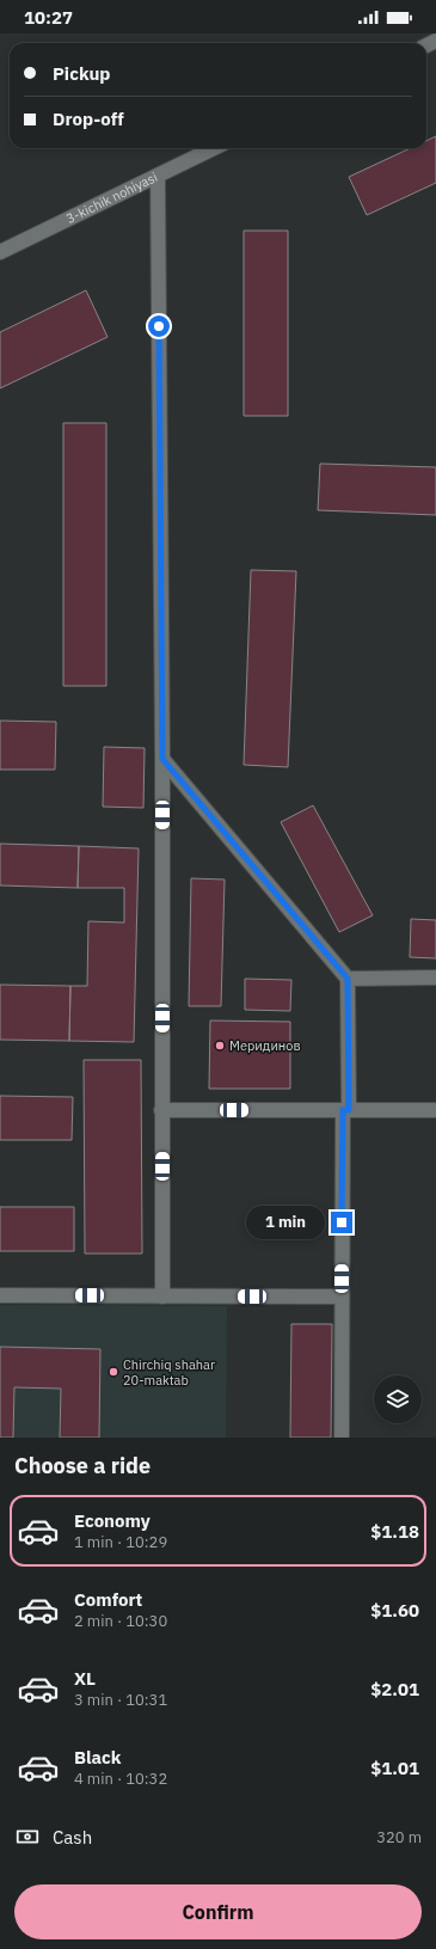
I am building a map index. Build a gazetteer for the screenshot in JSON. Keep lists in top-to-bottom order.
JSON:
{
  "streets": {
    "street": ["3-kichik nohiyasi"]
  },
  "places": ["Меридинов", "Chirchiq shahar 20-maktab"],
  "page": {
    "status": "10:27",
    "banner": ["Pickup", "Drop-off"],
    "bubble": "1 min",
    "heading": "Choose a ride",
    "list": [
      {
        "name": "Economy",
        "note": "1 min · 10:29",
        "value": "$1.18"
      },
      {
        "name": "Comfort",
        "note": "2 min · 10:30",
        "value": "$1.60"
      },
      {
        "name": "XL",
        "note": "3 min · 10:31",
        "value": "$2.01"
      },
      {
        "name": "Black",
        "note": "4 min · 10:32",
        "value": "$1.01"
      }
    ],
    "pay": ["Cash", "320 m"],
    "buttons": "Confirm"
  }
}
